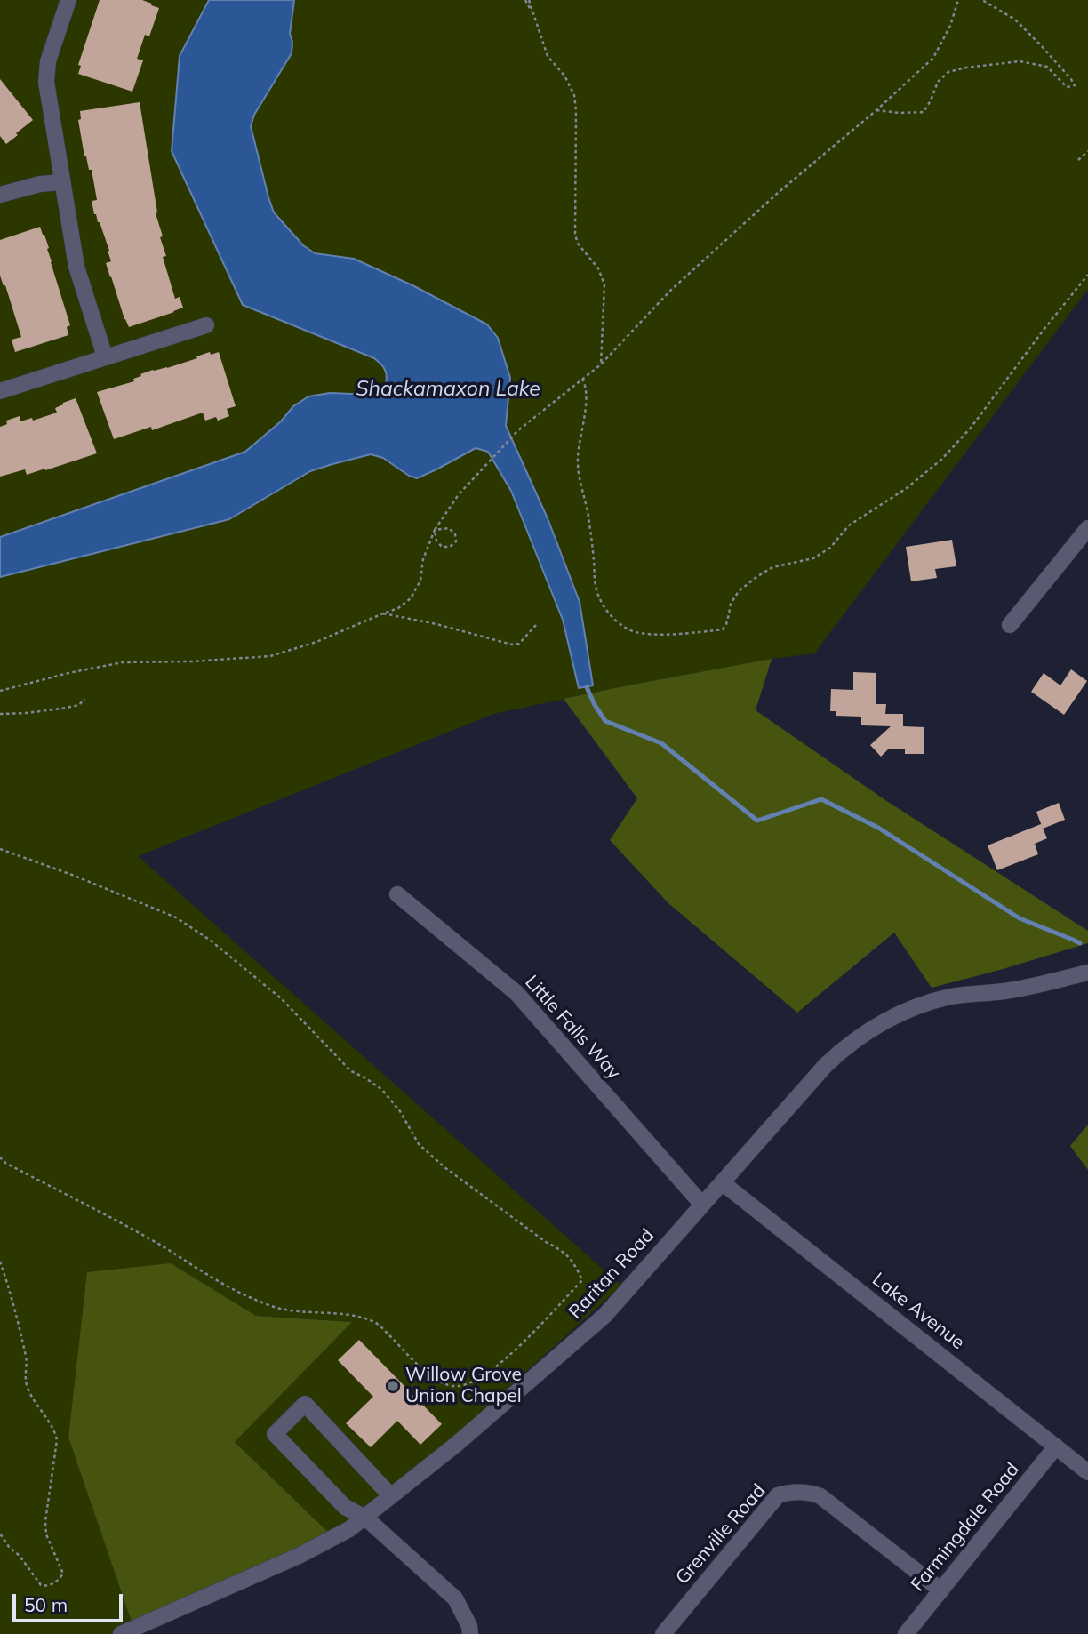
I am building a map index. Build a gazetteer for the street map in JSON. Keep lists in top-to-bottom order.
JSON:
{
  "streets": {
    "street": [
      "Little Falls Way",
      "Raritan Road",
      "Lake Avenue",
      "Farmingdale Road",
      "Grenville Road"
    ]
  },
  "crossings": [
    ["Little Falls Way", "Raritan Road"],
    ["Raritan Road", "Lake Avenue"],
    ["Lake Avenue", "Farmingdale Road"],
    ["Farmingdale Road", "Grenville Road"]
  ],
  "water": ["Shackamaxon Lake"],
  "places": ["Willow Grove Union Chapel"],
  "scale_bar": "50 m"
}
